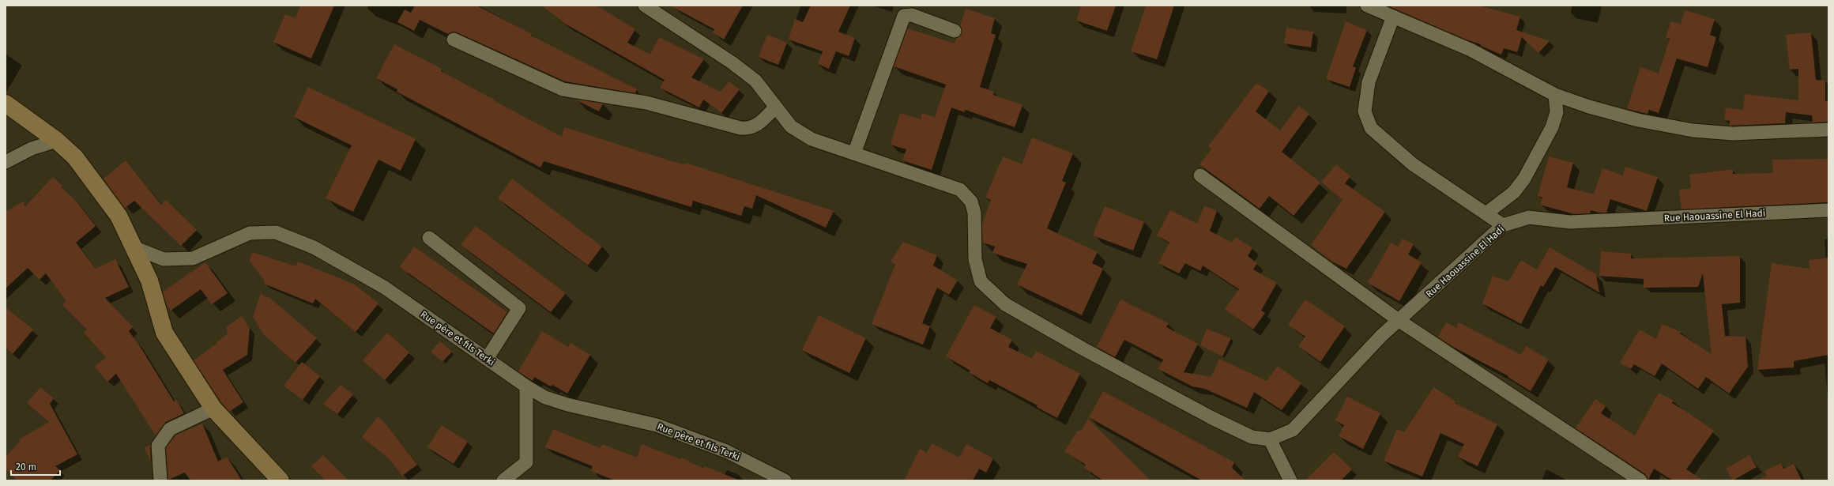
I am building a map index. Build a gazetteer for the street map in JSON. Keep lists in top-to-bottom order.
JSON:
{
  "streets": {
    "street": ["Rue Haouassine El Hadi", "Rue père et fils Terki"]
  },
  "scale_bar": "20 m"
}
